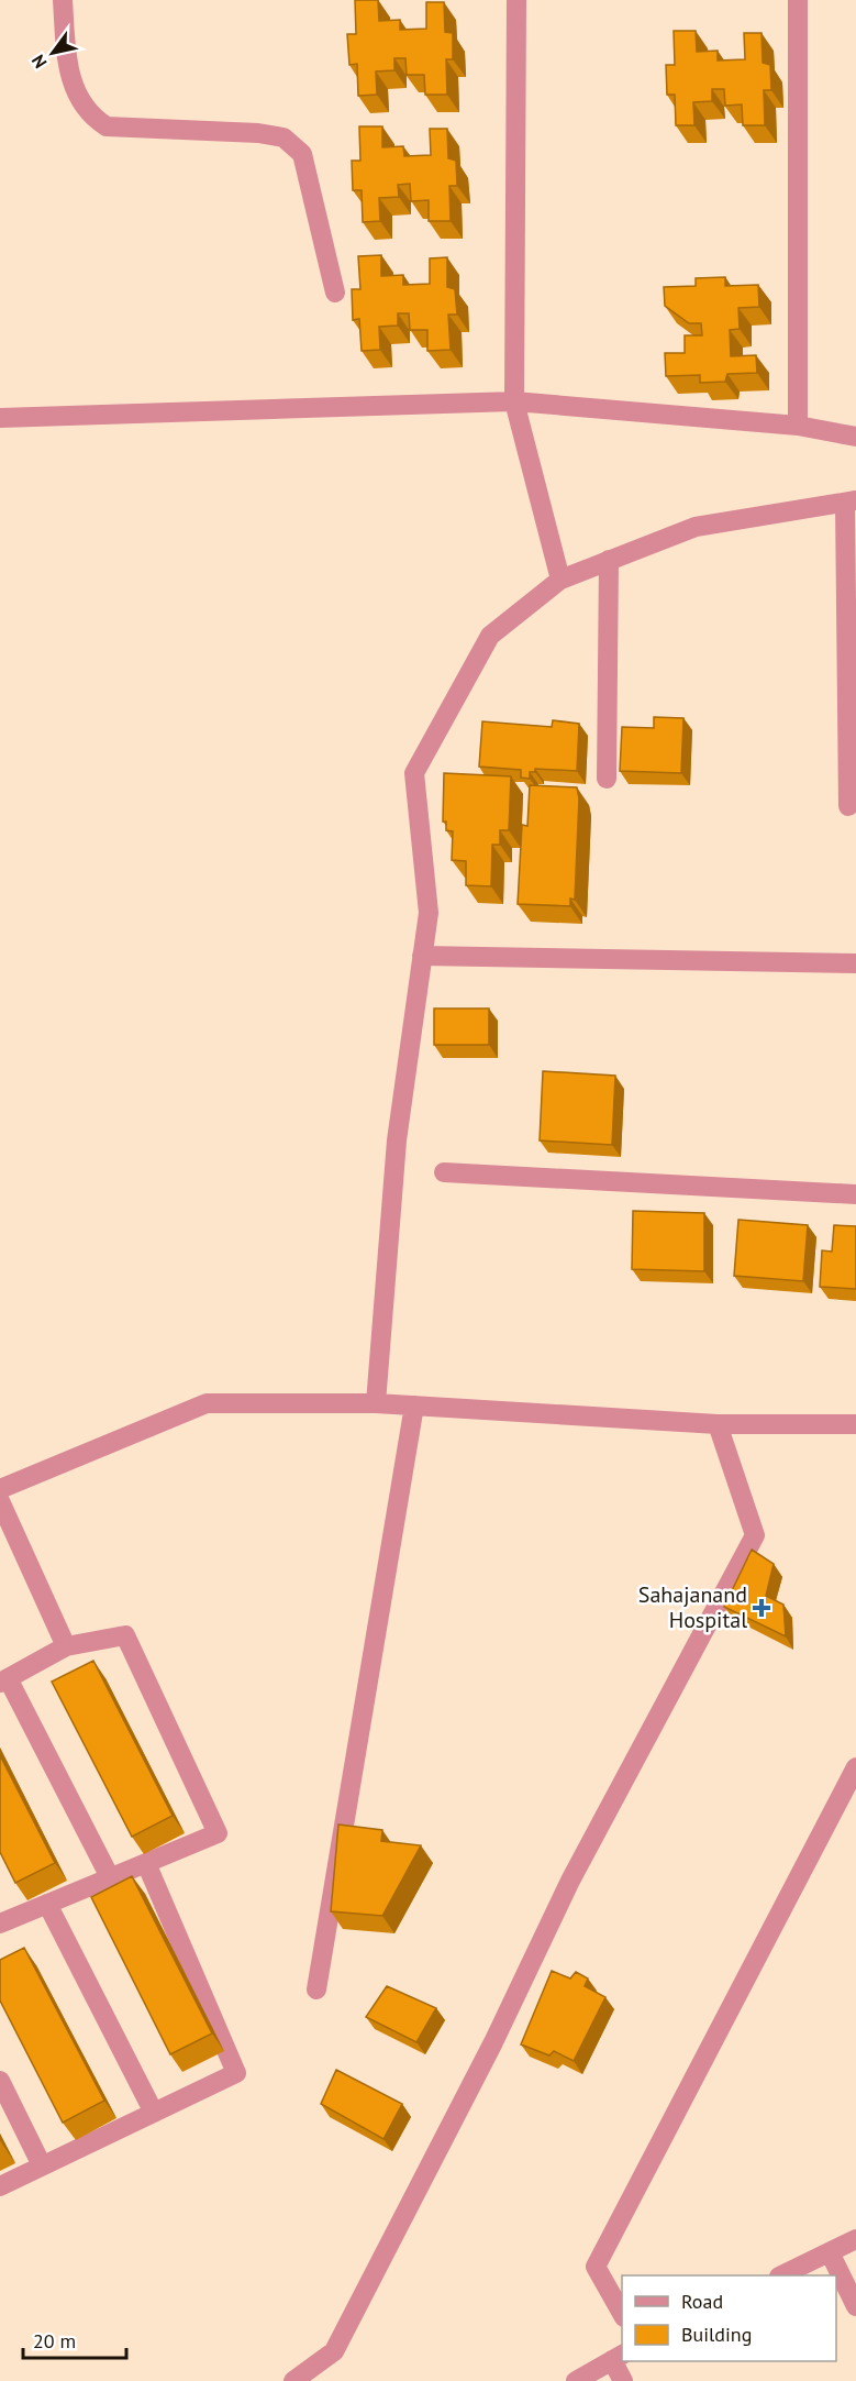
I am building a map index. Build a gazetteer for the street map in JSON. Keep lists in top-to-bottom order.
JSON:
{
  "places": {
    "health": ["Sahajanand Hospital"]
  },
  "legend": ["Road", "Building"],
  "scale_bar": "20 m",
  "north": "bottom left"
}
